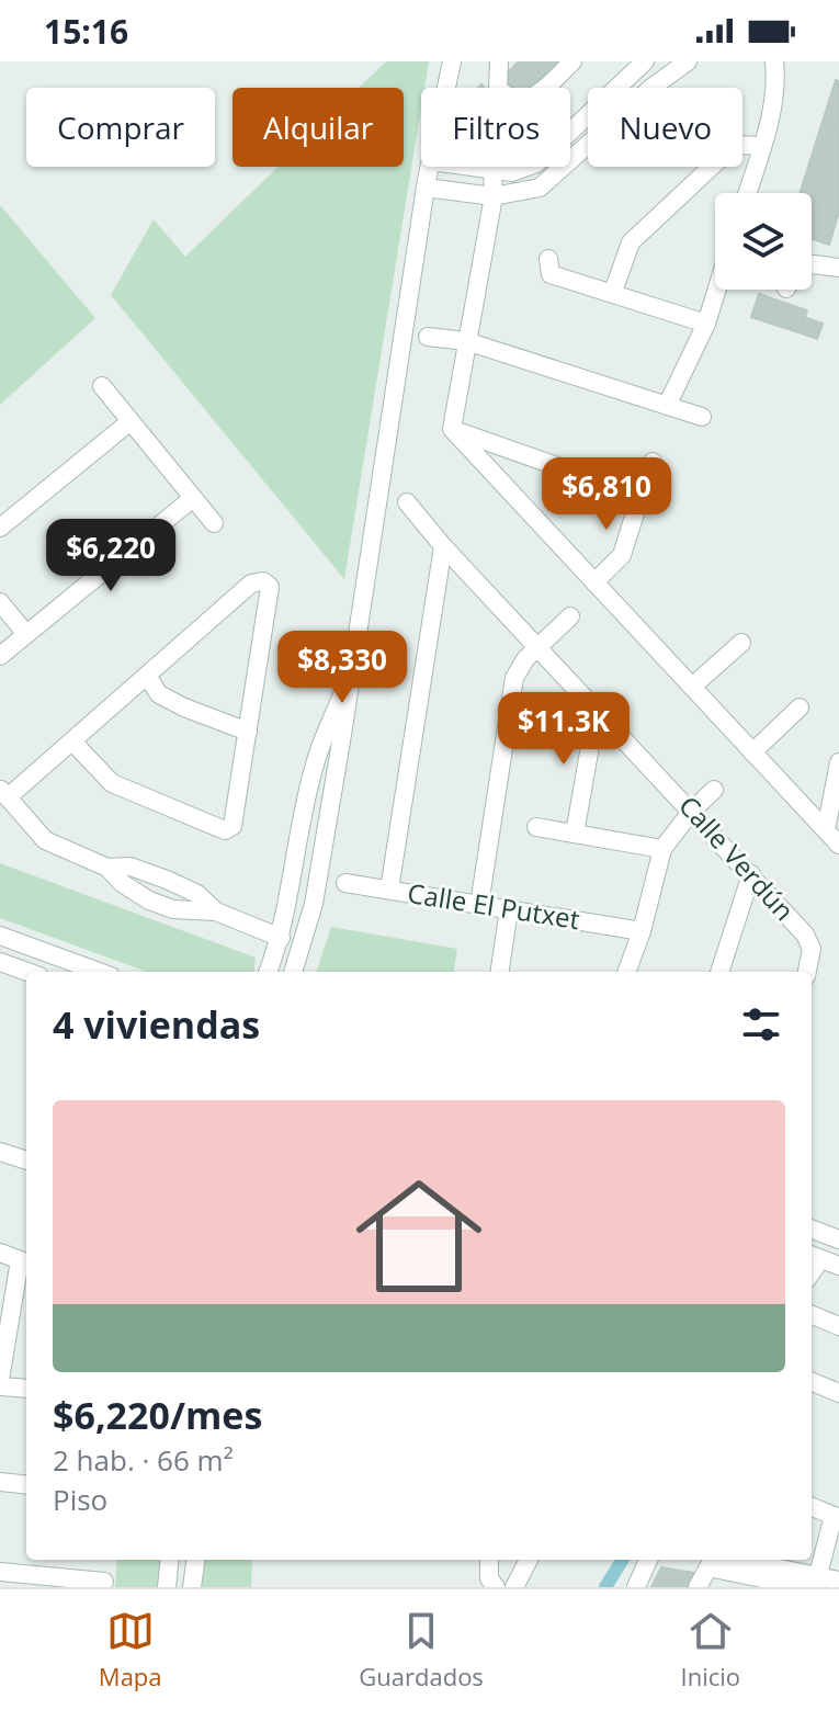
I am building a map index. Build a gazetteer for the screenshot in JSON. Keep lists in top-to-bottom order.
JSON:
{
  "streets": {
    "street": ["Calle Verdún", "Calle El Putxet"]
  },
  "page": {
    "status": "15:16",
    "chip": [
      "Comprar",
      "Alquilar",
      "Filtros",
      "Nuevo"
    ],
    "price": [
      "$6,810",
      "$6,220",
      "$8,330",
      "$11.3K"
    ],
    "heading": "4 viviendas",
    "list": [
      {
        "name": "$6,220/mes",
        "note": "2 hab. · 66 m² · Piso"
      }
    ],
    "tabs": ["Mapa", "Guardados", "Inicio"]
  }
}
